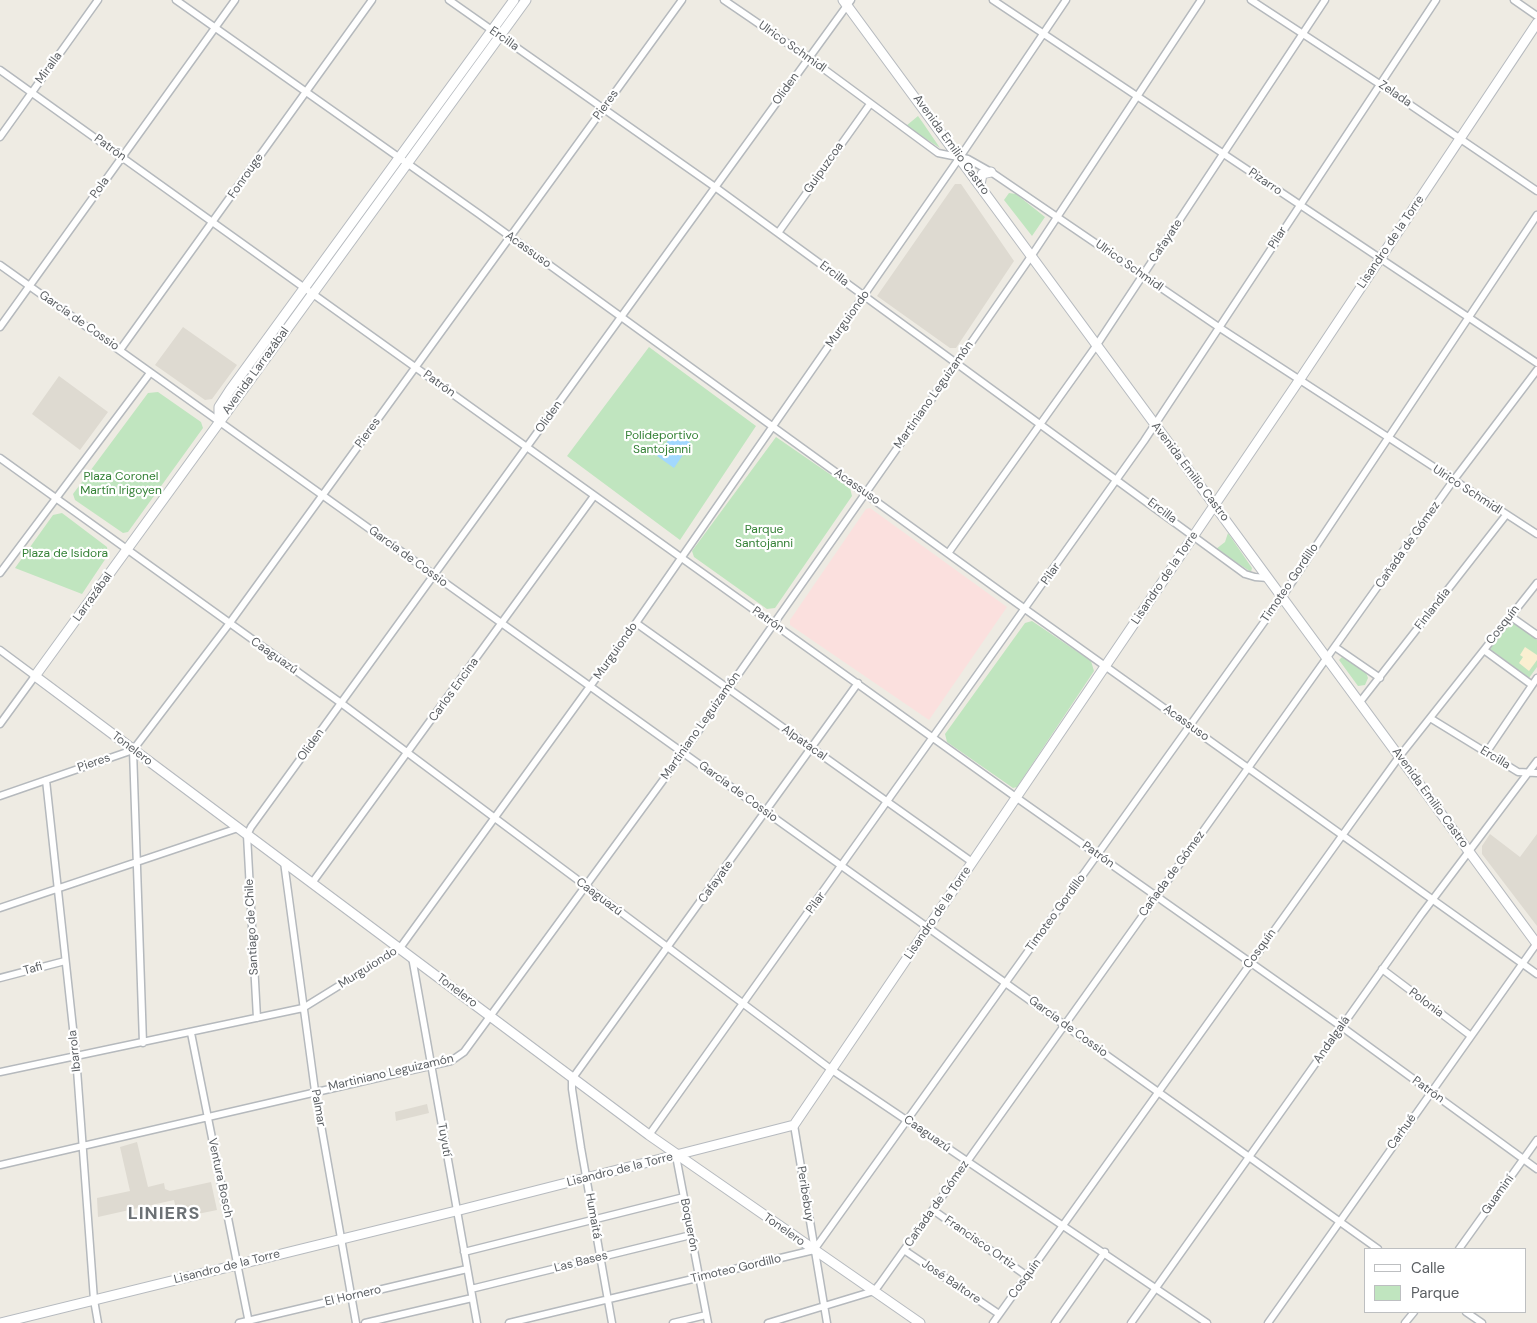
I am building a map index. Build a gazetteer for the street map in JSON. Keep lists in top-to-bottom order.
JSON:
{
  "streets": {
    "street": [
      "Ercilla",
      "Ulrico Schmidl",
      "Miralla",
      "Oliden",
      "Zelada",
      "Pieres",
      "Avenida Emilio Castro",
      "Patrón",
      "Guipuzcoa",
      "Fonrouge",
      "Pizarro",
      "Pola",
      "Pilar",
      "Cafayate",
      "Lisandro de la Torre",
      "Acassuso",
      "Murguiondo",
      "García de Cossio",
      "Avenida Larrazábal",
      "Martiniano Leguizamón",
      "Cañada de Gómez",
      "Timoteo Gordillo",
      "Larrazábal",
      "Finlandia",
      "Cosquín",
      "Caaguazú",
      "Carlos Encina",
      "Alpatacal",
      "Tonelero",
      "Santiago de Chile",
      "Tafi",
      "Polonia",
      "Andalgalá",
      "Ibarrola",
      "Palmar",
      "Carhué",
      "Tuyutí",
      "Ventura Bosch",
      "Peribebuy",
      "Guaminí",
      "Humaitá",
      "Boquerón",
      "Francisco Ortiz",
      "Las Bases",
      "José Baltore",
      "El Hornero"
    ]
  },
  "crossings": [
    ["Ercilla", "Oliden"],
    ["Ercilla", "Pieres"],
    ["Ercilla", "Avenida Emilio Castro"],
    ["Ercilla", "Guipuzcoa"],
    ["Ercilla", "Pilar"],
    ["Ercilla", "Cafayate"],
    ["Ercilla", "Lisandro de la Torre"],
    ["Ercilla", "Murguiondo"],
    ["Ercilla", "Avenida Larrazábal"],
    ["Ercilla", "Martiniano Leguizamón"],
    ["Ercilla", "Cosquín"],
    ["Ercilla", "Andalgalá"],
    ["Ulrico Schmidl", "Oliden"],
    ["Ulrico Schmidl", "Avenida Emilio Castro"],
    ["Ulrico Schmidl", "Guipuzcoa"],
    ["Ulrico Schmidl", "Pilar"],
    ["Ulrico Schmidl", "Cafayate"],
    ["Ulrico Schmidl", "Lisandro de la Torre"],
    ["Ulrico Schmidl", "Murguiondo"],
    ["Ulrico Schmidl", "Martiniano Leguizamón"],
    ["Ulrico Schmidl", "Cañada de Gómez"],
    ["Ulrico Schmidl", "Timoteo Gordillo"],
    ["Ulrico Schmidl", "Finlandia"],
    ["Miralla", "Patrón"],
    ["Oliden", "Avenida Emilio Castro"],
    ["Oliden", "Patrón"],
    ["Oliden", "Acassuso"],
    ["Oliden", "García de Cossio"],
    ["Oliden", "Caaguazú"],
    ["Oliden", "Tonelero"],
    ["Oliden", "Santiago de Chile"],
    ["Zelada", "Pilar"],
    ["Zelada", "Cafayate"],
    ["Zelada", "Lisandro de la Torre"],
    ["Pieres", "Patrón"],
    ["Pieres", "Acassuso"],
    ["Pieres", "García de Cossio"],
    ["Pieres", "Caaguazú"],
    ["Pieres", "Tonelero"],
    ["Pieres", "Ibarrola"],
    ["Avenida Emilio Castro", "Pilar"],
    ["Avenida Emilio Castro", "Cafayate"],
    ["Avenida Emilio Castro", "Lisandro de la Torre"],
    ["Avenida Emilio Castro", "Murguiondo"],
    ["Avenida Emilio Castro", "Martiniano Leguizamón"],
    ["Avenida Emilio Castro", "Cañada de Gómez"],
    ["Avenida Emilio Castro", "Timoteo Gordillo"],
    ["Avenida Emilio Castro", "Finlandia"],
    ["Avenida Emilio Castro", "Cosquín"],
    ["Avenida Emilio Castro", "Andalgalá"],
    ["Avenida Emilio Castro", "Carhué"],
    ["Patrón", "Fonrouge"],
    ["Patrón", "Pola"],
    ["Patrón", "Pilar"],
    ["Patrón", "Cafayate"],
    ["Patrón", "Lisandro de la Torre"],
    ["Patrón", "Murguiondo"],
    ["Patrón", "Avenida Larrazábal"],
    ["Patrón", "Martiniano Leguizamón"],
    ["Patrón", "Cañada de Gómez"],
    ["Patrón", "Timoteo Gordillo"],
    ["Patrón", "Cosquín"],
    ["Patrón", "Carlos Encina"],
    ["Patrón", "Andalgalá"],
    ["Patrón", "Carhué"],
    ["Patrón", "Guaminí"],
    ["Fonrouge", "Acassuso"],
    ["Fonrouge", "García de Cossio"],
    ["Pizarro", "Pilar"],
    ["Pizarro", "Cafayate"],
    ["Pizarro", "Lisandro de la Torre"],
    ["Pizarro", "Murguiondo"],
    ["Pizarro", "Martiniano Leguizamón"],
    ["Pizarro", "Timoteo Gordillo"],
    ["Pola", "Acassuso"],
    ["Pola", "García de Cossio"],
    ["Pilar", "Acassuso"],
    ["Pilar", "García de Cossio"],
    ["Pilar", "Caaguazú"],
    ["Pilar", "Alpatacal"],
    ["Pilar", "Tonelero"],
    ["Cafayate", "Acassuso"],
    ["Cafayate", "García de Cossio"],
    ["Cafayate", "Caaguazú"],
    ["Cafayate", "Alpatacal"],
    ["Cafayate", "Tonelero"],
    ["Cafayate", "Humaitá"],
    ["Lisandro de la Torre", "Acassuso"],
    ["Lisandro de la Torre", "García de Cossio"],
    ["Lisandro de la Torre", "Caaguazú"],
    ["Lisandro de la Torre", "Alpatacal"],
    ["Lisandro de la Torre", "Tonelero"],
    ["Lisandro de la Torre", "Ibarrola"],
    ["Lisandro de la Torre", "Palmar"],
    ["Lisandro de la Torre", "Tuyutí"],
    ["Lisandro de la Torre", "Ventura Bosch"],
    ["Lisandro de la Torre", "Peribebuy"],
    ["Lisandro de la Torre", "Humaitá"],
    ["Lisandro de la Torre", "Boquerón"],
    ["Acassuso", "Murguiondo"],
    ["Acassuso", "Avenida Larrazábal"],
    ["Acassuso", "Martiniano Leguizamón"],
    ["Acassuso", "Cañada de Gómez"],
    ["Acassuso", "Timoteo Gordillo"],
    ["Acassuso", "Cosquín"],
    ["Acassuso", "Andalgalá"],
    ["Acassuso", "Carhué"],
    ["Murguiondo", "García de Cossio"],
    ["Murguiondo", "Caaguazú"],
    ["Murguiondo", "Alpatacal"],
    ["Murguiondo", "Tonelero"],
    ["Murguiondo", "Santiago de Chile"],
    ["Murguiondo", "Ibarrola"],
    ["Murguiondo", "Palmar"],
    ["Murguiondo", "Ventura Bosch"],
    ["García de Cossio", "Avenida Larrazábal"],
    ["García de Cossio", "Martiniano Leguizamón"],
    ["García de Cossio", "Cañada de Gómez"],
    ["García de Cossio", "Timoteo Gordillo"],
    ["García de Cossio", "Larrazábal"],
    ["García de Cossio", "Cosquín"],
    ["García de Cossio", "Carlos Encina"],
    ["García de Cossio", "Andalgalá"],
    ["García de Cossio", "Carhué"],
    ["Avenida Larrazábal", "Larrazábal"],
    ["Martiniano Leguizamón", "Caaguazú"],
    ["Martiniano Leguizamón", "Alpatacal"],
    ["Martiniano Leguizamón", "Tonelero"],
    ["Martiniano Leguizamón", "Ibarrola"],
    ["Martiniano Leguizamón", "Palmar"],
    ["Martiniano Leguizamón", "Tuyutí"],
    ["Martiniano Leguizamón", "Ventura Bosch"],
    ["Cañada de Gómez", "Caaguazú"],
    ["Cañada de Gómez", "Tonelero"],
    ["Cañada de Gómez", "Francisco Ortiz"],
    ["Cañada de Gómez", "José Baltore"],
    ["Timoteo Gordillo", "Caaguazú"],
    ["Timoteo Gordillo", "Tonelero"],
    ["Timoteo Gordillo", "Peribebuy"],
    ["Timoteo Gordillo", "Humaitá"],
    ["Timoteo Gordillo", "Boquerón"],
    ["Larrazábal", "Caaguazú"],
    ["Larrazábal", "Tonelero"],
    ["Cosquín", "Caaguazú"],
    ["Cosquín", "Francisco Ortiz"],
    ["Cosquín", "José Baltore"],
    ["Caaguazú", "Carlos Encina"],
    ["Caaguazú", "Andalgalá"],
    ["Carlos Encina", "Tonelero"],
    ["Tonelero", "Santiago de Chile"],
    ["Tonelero", "Palmar"],
    ["Tonelero", "Tuyutí"],
    ["Tonelero", "Peribebuy"],
    ["Tonelero", "Humaitá"],
    ["Tonelero", "Boquerón"],
    ["Tafi", "Ibarrola"],
    ["Polonia", "Andalgalá"],
    ["Polonia", "Carhué"],
    ["Palmar", "El Hornero"],
    ["Tuyutí", "Las Bases"],
    ["Tuyutí", "El Hornero"],
    ["Ventura Bosch", "El Hornero"],
    ["Humaitá", "Las Bases"],
    ["Boquerón", "Las Bases"]
  ],
  "districts": ["LINIERS"],
  "parks": [
    "Polideportivo Santojanni",
    "Plaza Coronel Martín Irigoyen",
    "Parque Santojanni",
    "Plaza de Isidora"
  ],
  "legend": ["Calle", "Parque"]
}
